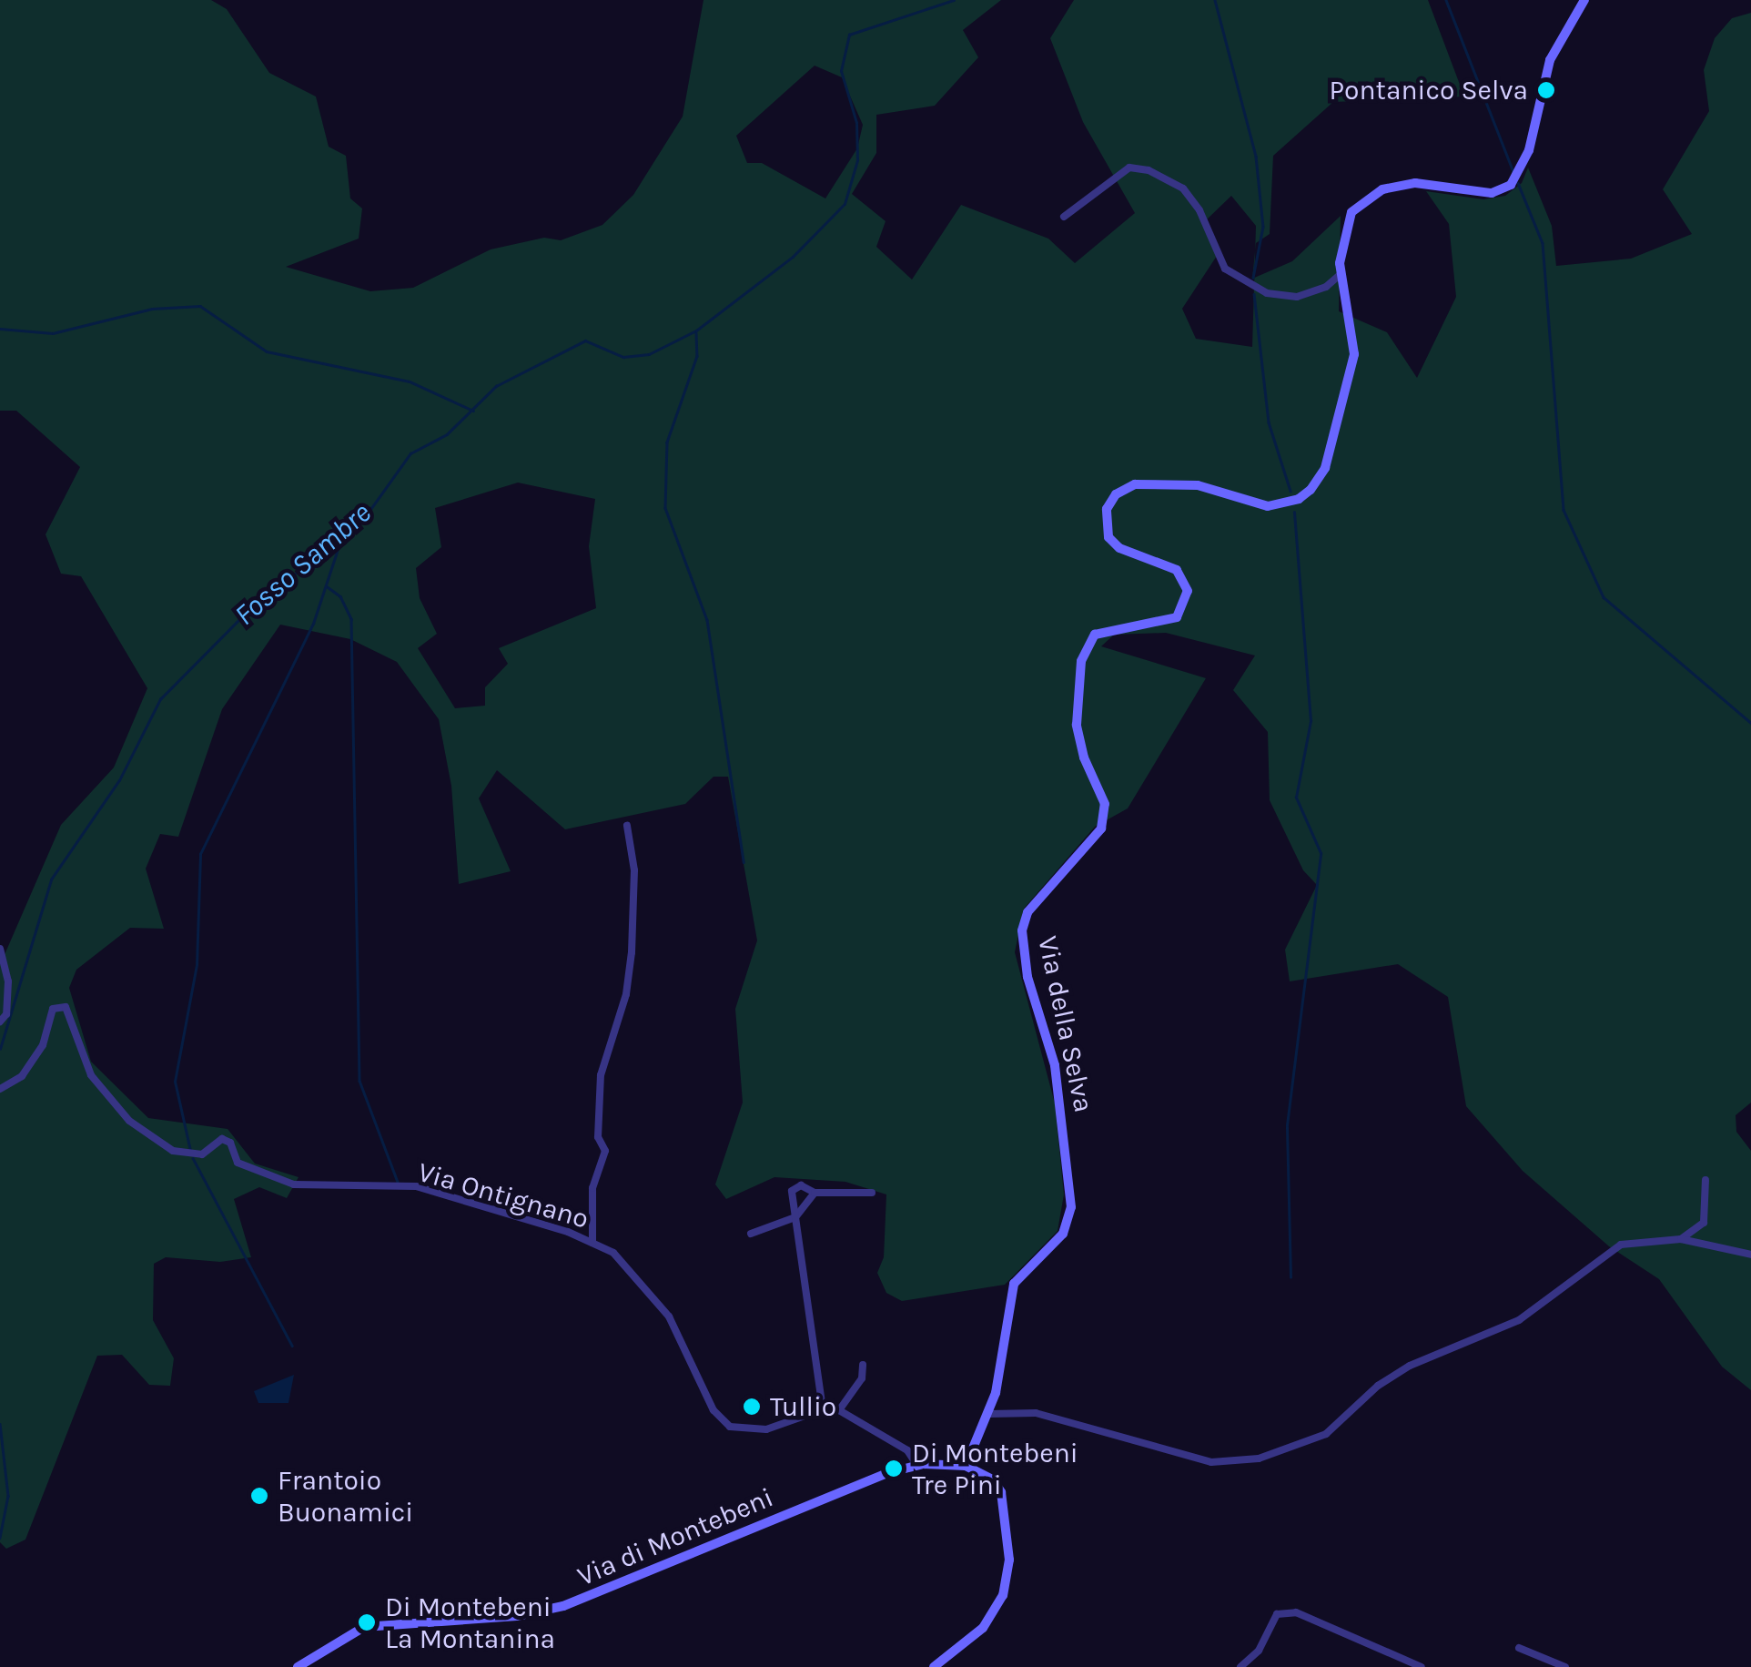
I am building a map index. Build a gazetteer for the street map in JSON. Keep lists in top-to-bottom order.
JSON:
{
  "streets": {
    "street": ["Via della Selva", "Via Ontignano", "Via di Montebeni"]
  },
  "crossings": [
    ["Via della Selva", "Via di Montebeni"],
    ["Via Ontignano", "Via di Montebeni"]
  ],
  "water": ["Fosso Sambre"],
  "places": [
    "Pontanico Selva",
    "Tullio",
    "Di Montebeni Tre Pini",
    "Frantoio Buonamici",
    "Di Montebeni La Montanina"
  ]
}
